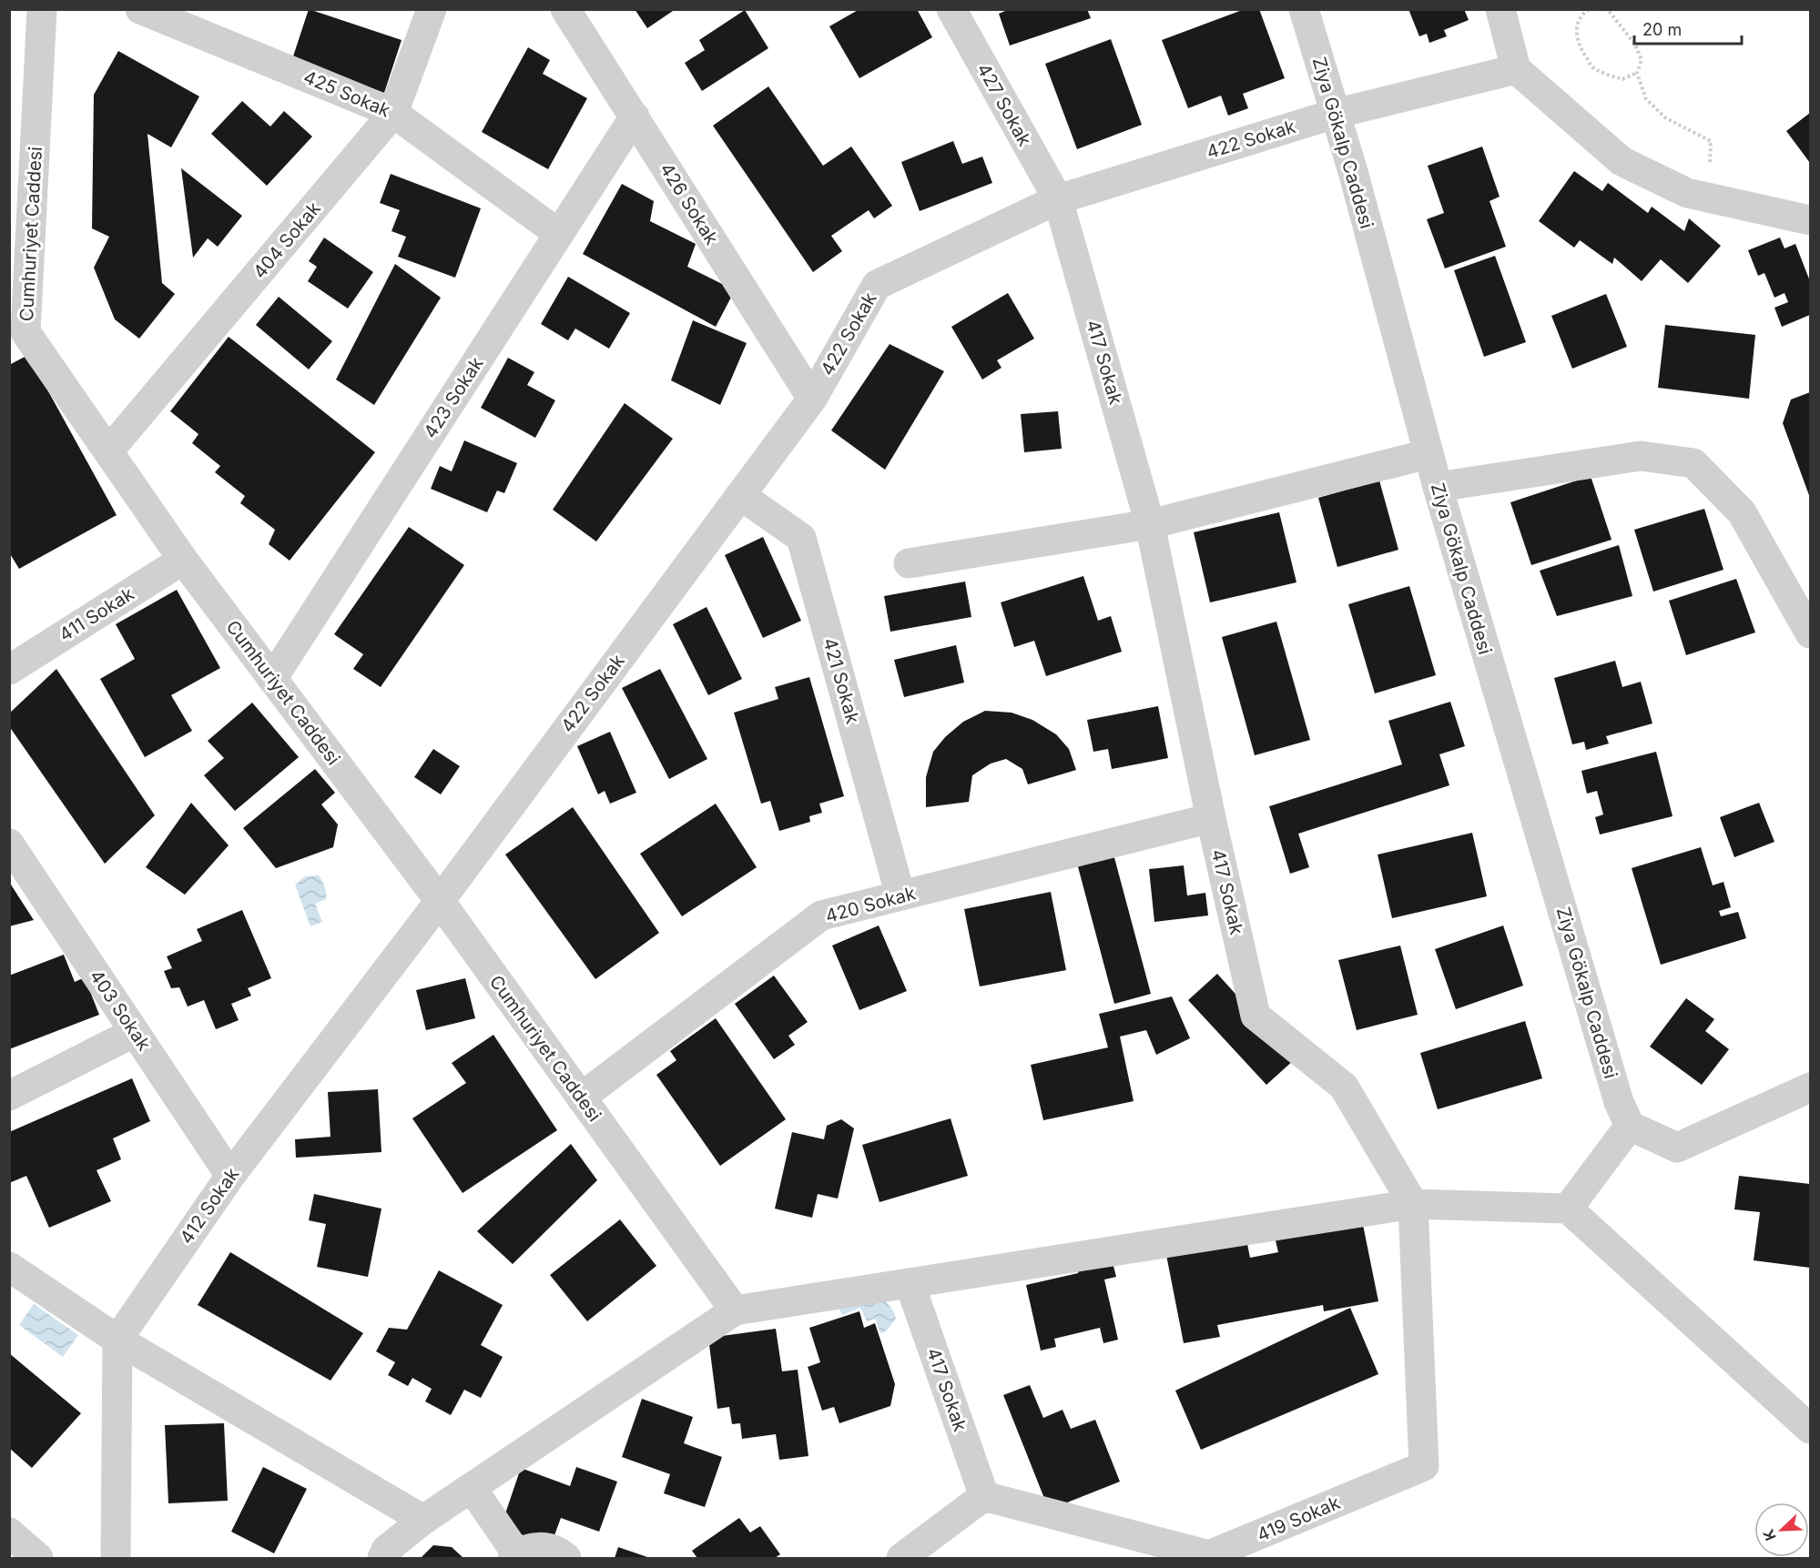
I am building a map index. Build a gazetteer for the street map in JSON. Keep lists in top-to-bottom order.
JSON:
{
  "streets": {
    "street": [
      "425 Sokak",
      "427 Sokak",
      "422 Sokak",
      "Ziya Gökalp Caddesi",
      "426 Sokak",
      "Cumhuriyet Caddesi",
      "404 Sokak",
      "417 Sokak",
      "423 Sokak",
      "411 Sokak",
      "421 Sokak",
      "420 Sokak",
      "403 Sokak",
      "412 Sokak",
      "419 Sokak"
    ]
  },
  "crossings": [
    ["425 Sokak", "404 Sokak"],
    ["425 Sokak", "423 Sokak"],
    ["427 Sokak", "422 Sokak"],
    ["427 Sokak", "417 Sokak"],
    ["422 Sokak", "Ziya Gökalp Caddesi"],
    ["422 Sokak", "426 Sokak"],
    ["422 Sokak", "Cumhuriyet Caddesi"],
    ["422 Sokak", "417 Sokak"],
    ["422 Sokak", "421 Sokak"],
    ["422 Sokak", "412 Sokak"],
    ["426 Sokak", "423 Sokak"],
    ["Cumhuriyet Caddesi", "404 Sokak"],
    ["Cumhuriyet Caddesi", "423 Sokak"],
    ["Cumhuriyet Caddesi", "411 Sokak"],
    ["Cumhuriyet Caddesi", "420 Sokak"],
    ["Cumhuriyet Caddesi", "412 Sokak"],
    ["417 Sokak", "420 Sokak"],
    ["417 Sokak", "419 Sokak"],
    ["421 Sokak", "420 Sokak"],
    ["403 Sokak", "412 Sokak"]
  ],
  "scale_bar": "20 m",
  "north": "bottom left"
}
